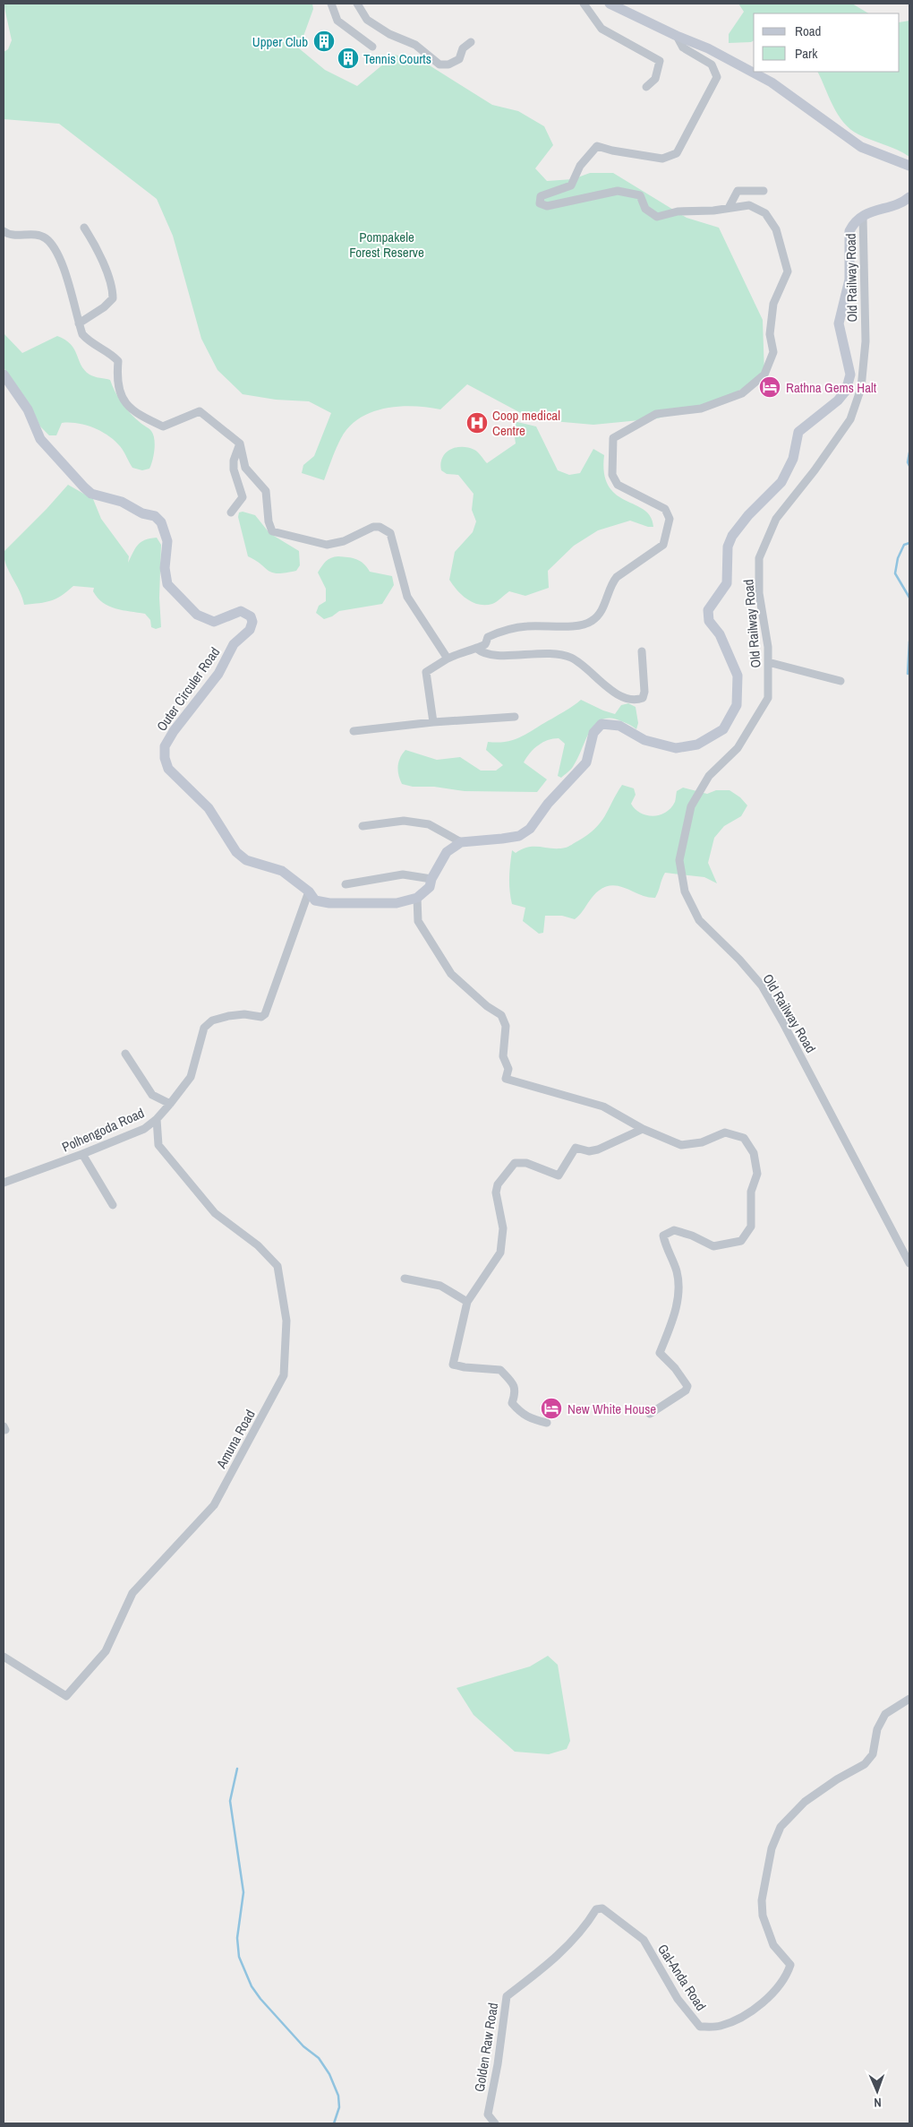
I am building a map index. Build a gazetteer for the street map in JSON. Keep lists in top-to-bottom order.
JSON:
{
  "streets": {
    "street": [
      "Old Railway Road",
      "Outer Circuler Road",
      "Polhengoda Road",
      "Amuna Road",
      "Gal-Anda Road",
      "Golden Raw Road"
    ]
  },
  "crossings": [
    ["Outer Circuler Road", "Polhengoda Road"],
    ["Polhengoda Road", "Amuna Road"],
    ["Gal-Anda Road", "Golden Raw Road"]
  ],
  "parks": ["Pompakele Forest Reserve"],
  "places": {
    "building": ["Upper Club", "Tennis Courts"],
    "hotel": ["Rathna Gems Halt", "New White House"],
    "hospital": ["Coop medical Centre"]
  },
  "legend": ["Road", "Park"],
  "north": "bottom"
}
